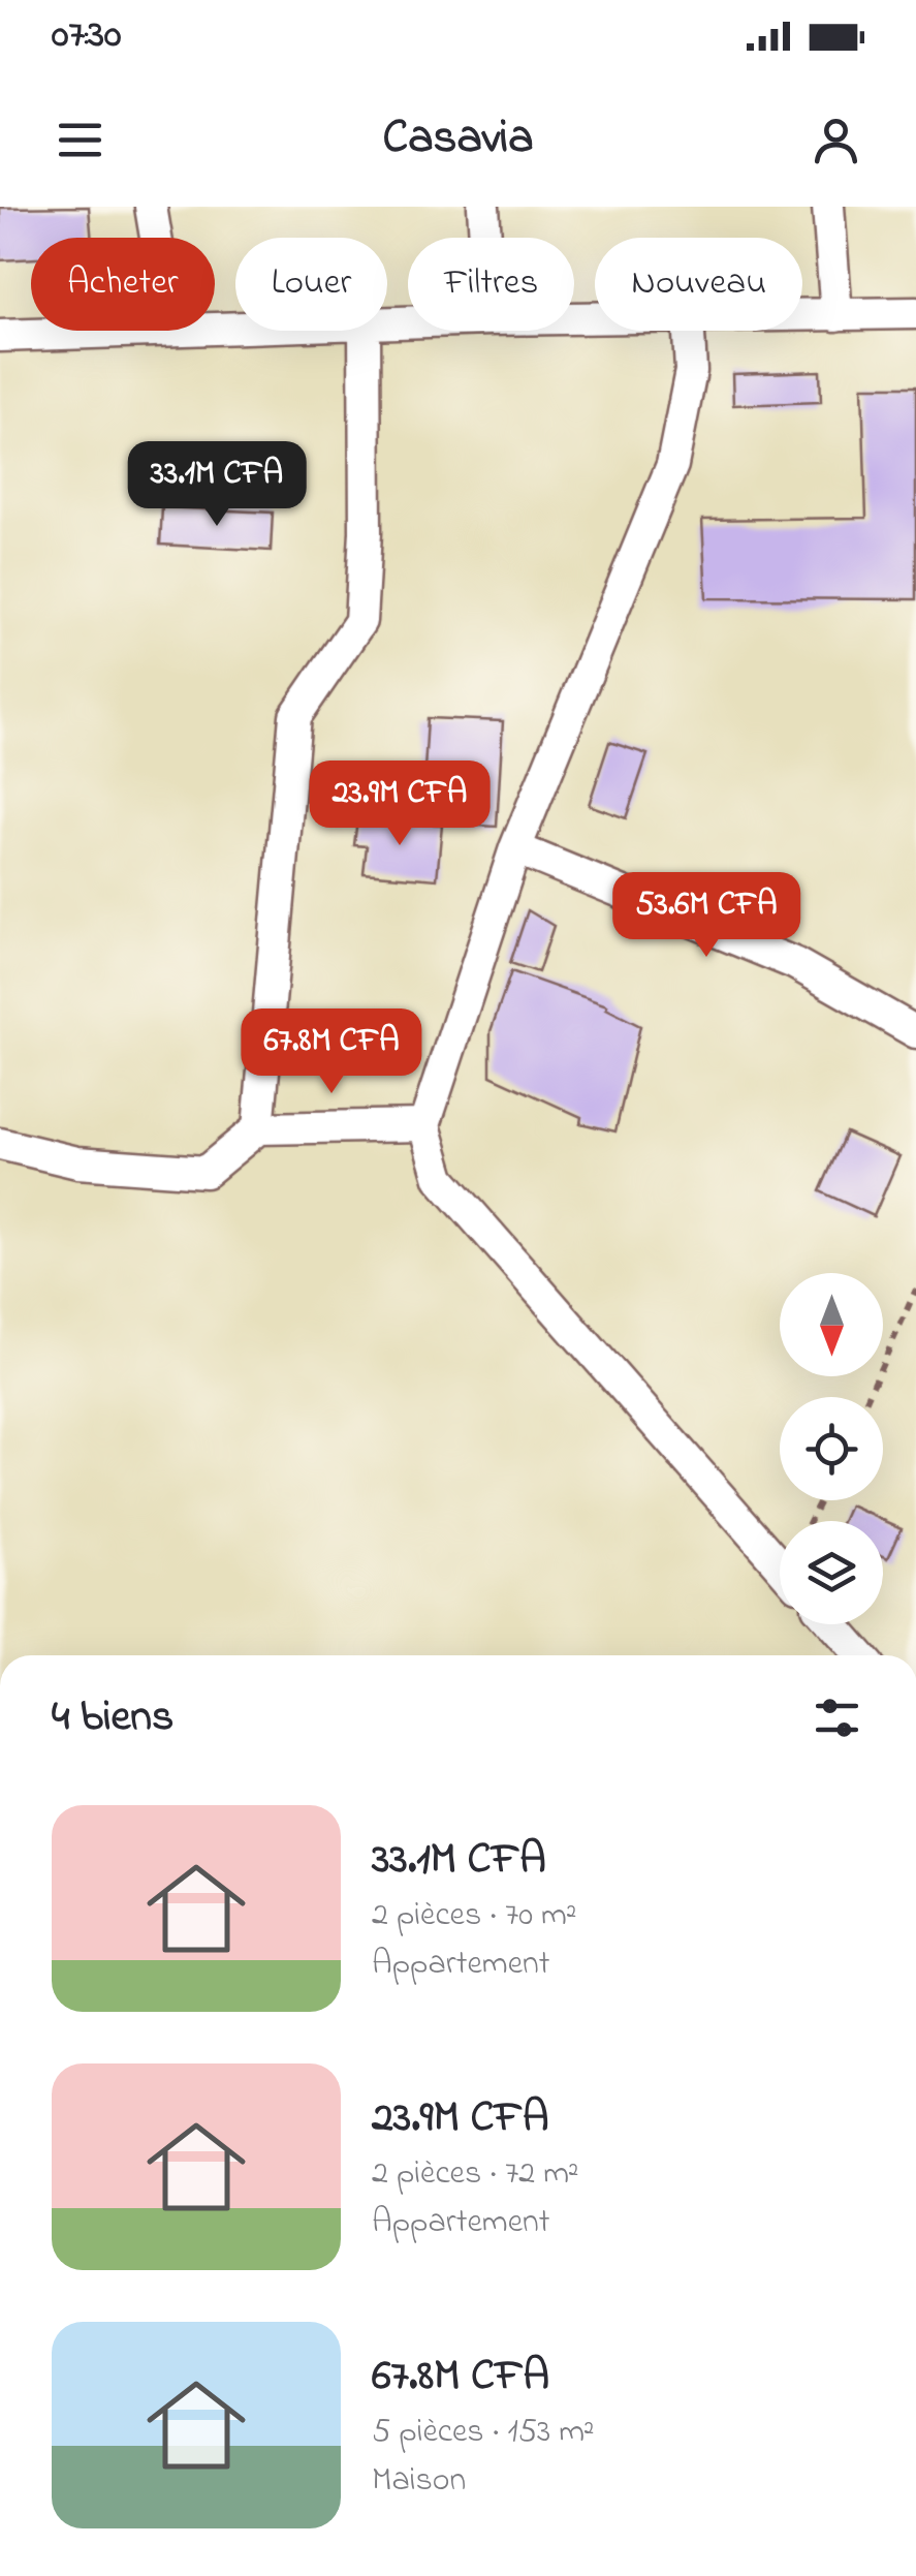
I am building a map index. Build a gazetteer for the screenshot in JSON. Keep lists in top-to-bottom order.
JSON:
{
  "north": "bottom",
  "page": {
    "status": "07:30",
    "header": "Casavia",
    "chip": [
      "Acheter",
      "Louer",
      "Filtres",
      "Nouveau"
    ],
    "price": [
      "33.1M CFA",
      "23.9M CFA",
      "53.6M CFA",
      "67.8M CFA"
    ],
    "heading": "4 biens",
    "list": [
      {
        "name": "33.1M CFA",
        "note": "2 pièces · 70 m² · Appartement"
      },
      {
        "name": "23.9M CFA",
        "note": "2 pièces · 72 m² · Appartement"
      },
      {
        "name": "67.8M CFA",
        "note": "5 pièces · 153 m² · Maison"
      }
    ]
  }
}
